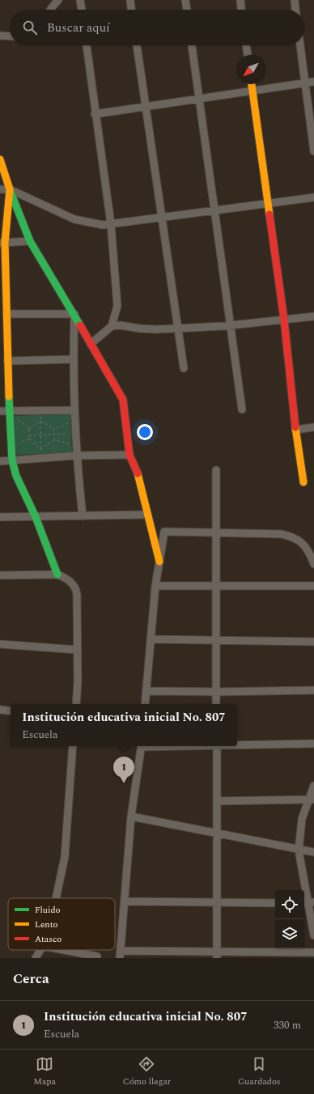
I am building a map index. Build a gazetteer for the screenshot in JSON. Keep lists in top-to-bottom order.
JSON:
{
  "legend": ["Fluido", "Lento", "Atasco"],
  "north": "bottom left",
  "page": {
    "search": "Buscar aquí",
    "popup": ["Institución educativa inicial No. 807", "Escuela"],
    "pins": "1",
    "heading": "Cerca",
    "list": [
      {
        "mark": "1",
        "name": "Institución educativa inicial No. 807",
        "note": "Escuela",
        "value": "330 m"
      }
    ],
    "nav": ["Mapa", "Cómo llegar", "Guardados"]
  }
}
